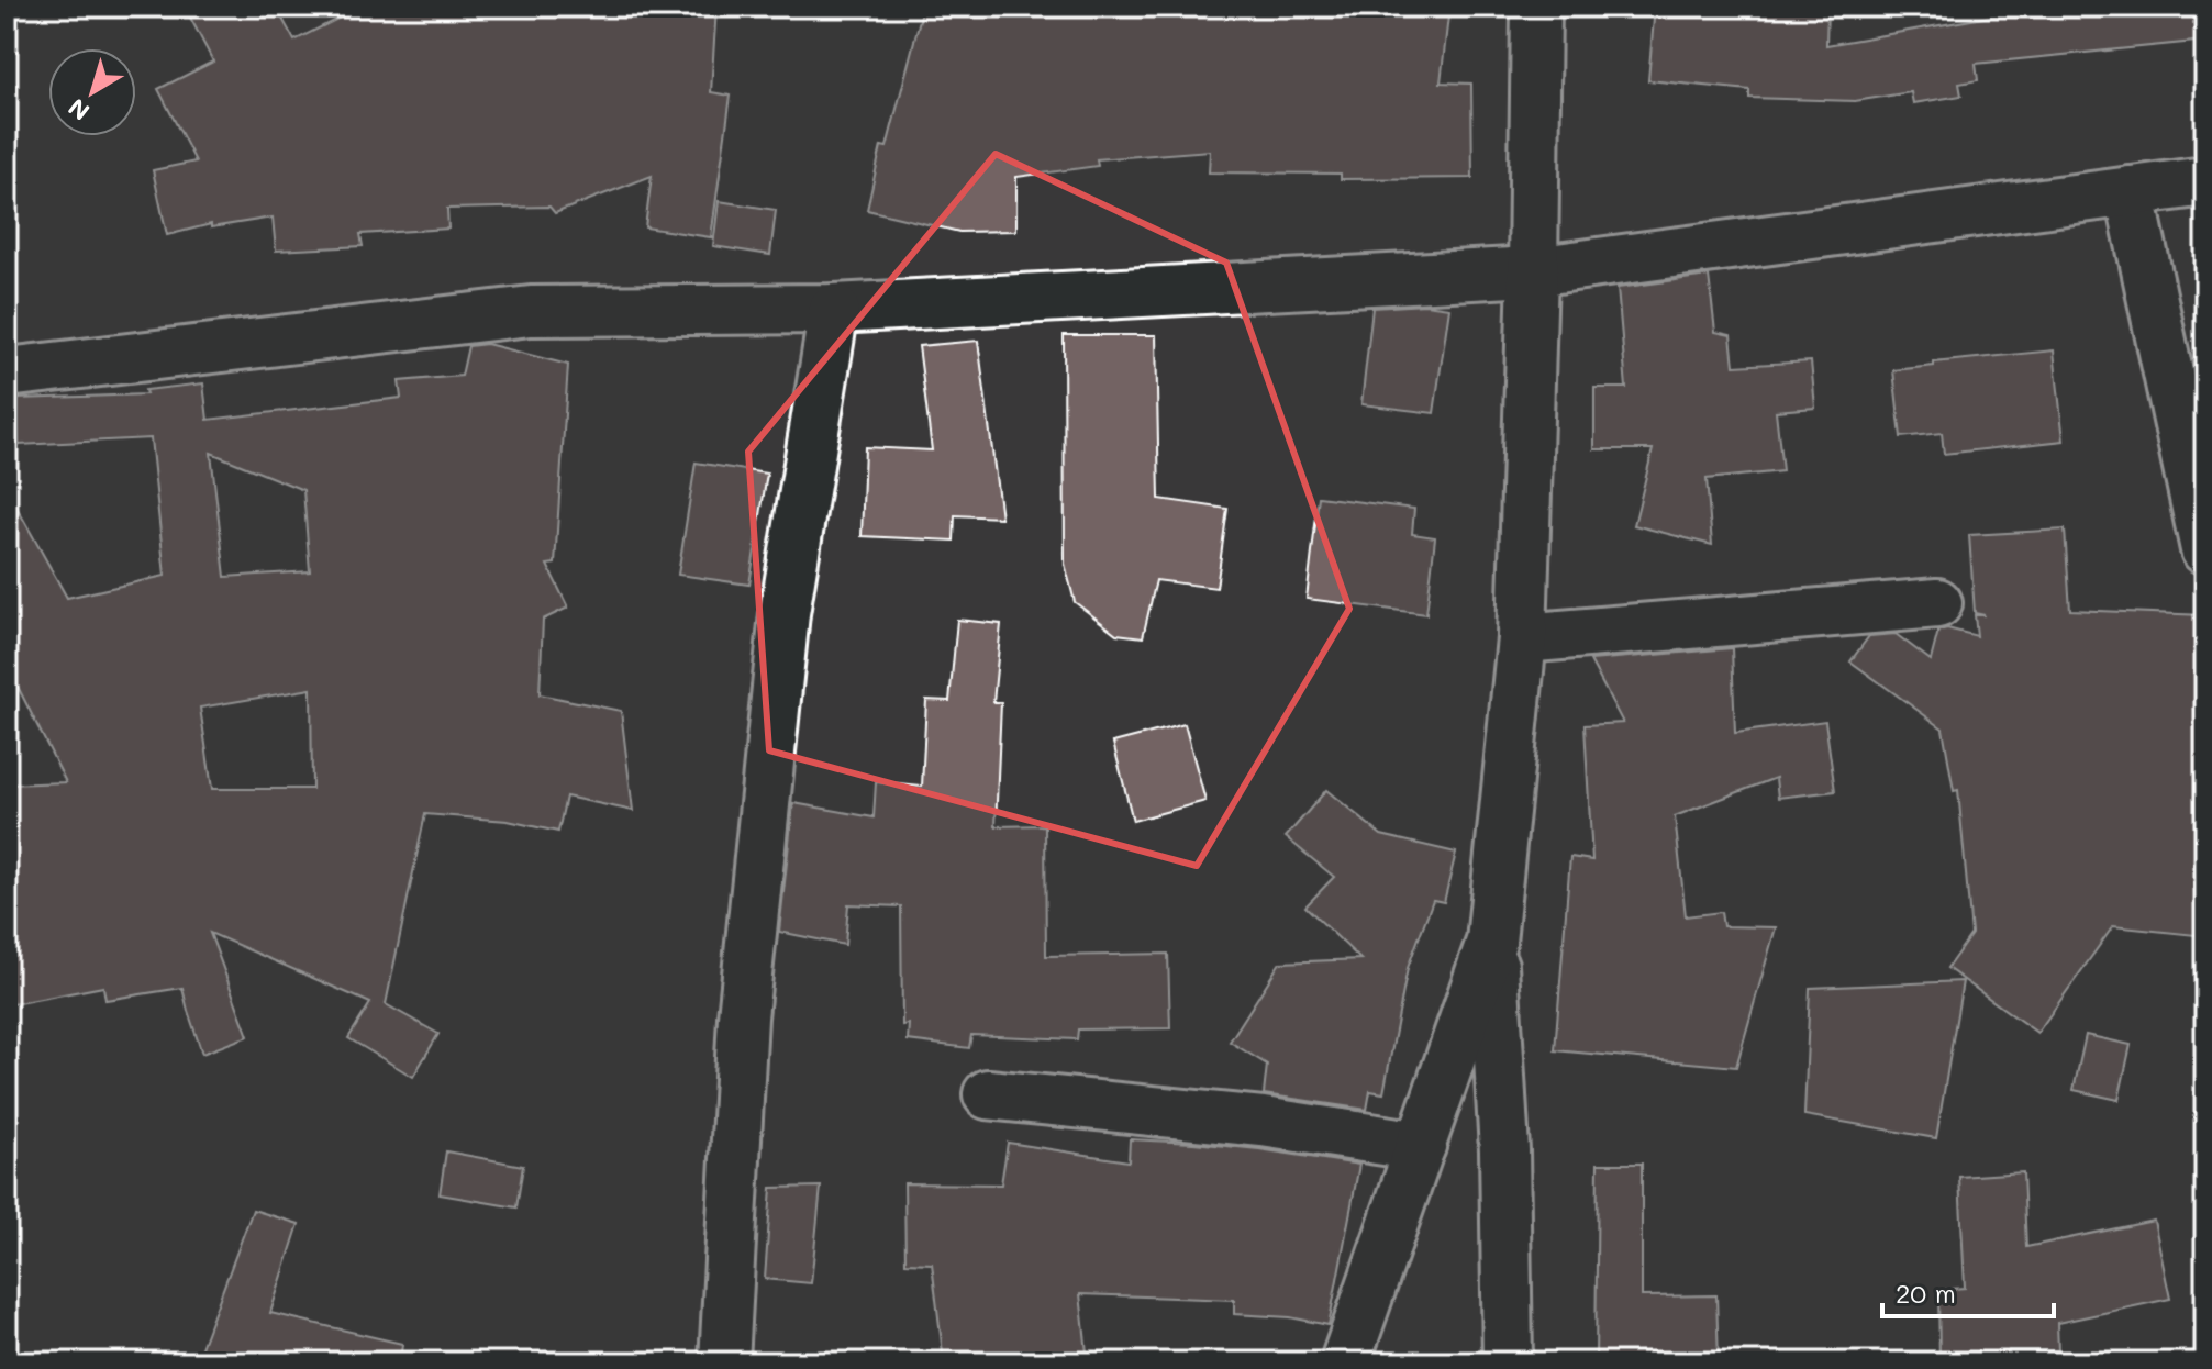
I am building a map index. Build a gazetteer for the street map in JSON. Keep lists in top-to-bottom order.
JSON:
{
  "scale_bar": "20 m",
  "north": "bottom left"
}
